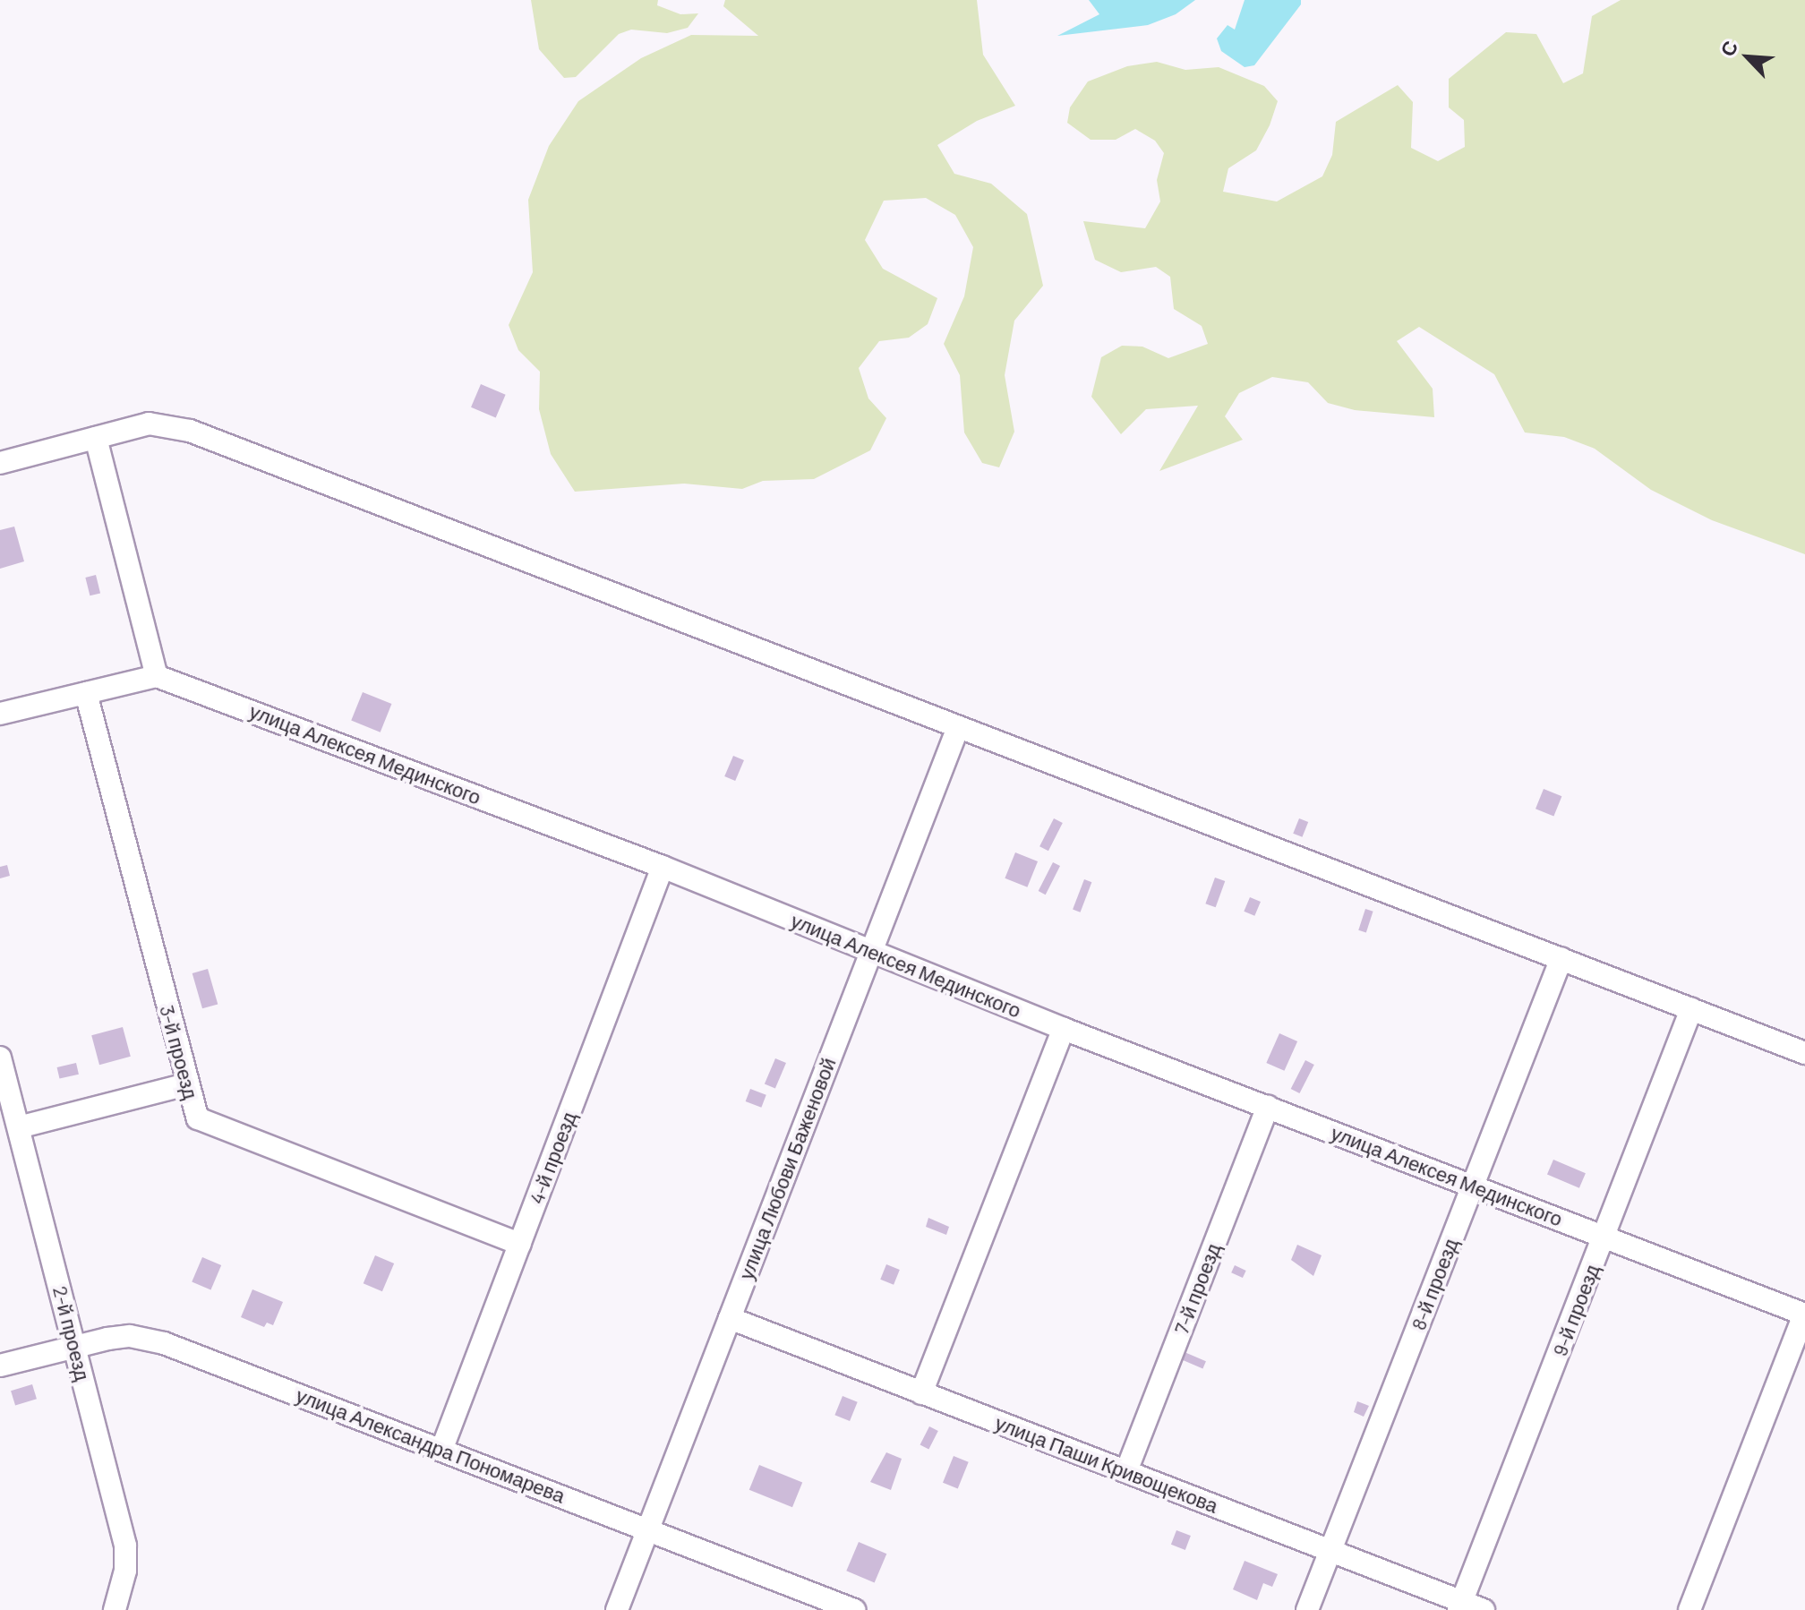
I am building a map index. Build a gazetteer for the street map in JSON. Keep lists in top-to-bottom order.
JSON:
{
  "streets": {
    "street": [
      "улица Алексея Мединского",
      "3-й проезд",
      "4-й проезд",
      "улица Любови Баженовой",
      "8-й проезд",
      "7-й проезд",
      "9-й проезд",
      "2-й проезд",
      "улица Александра Пономарева",
      "улица Паши Кривощекова"
    ]
  },
  "crossings": [
    ["улица Алексея Мединского", "4-й проезд"],
    ["улица Алексея Мединского", "улица Любови Баженовой"],
    ["улица Алексея Мединского", "8-й проезд"],
    ["улица Алексея Мединского", "7-й проезд"],
    ["улица Алексея Мединского", "9-й проезд"],
    ["3-й проезд", "4-й проезд"],
    ["4-й проезд", "улица Александра Пономарева"],
    ["улица Любови Баженовой", "улица Александра Пономарева"],
    ["улица Любови Баженовой", "улица Паши Кривощекова"],
    ["8-й проезд", "улица Паши Кривощекова"],
    ["7-й проезд", "улица Паши Кривощекова"],
    ["9-й проезд", "улица Паши Кривощекова"],
    ["2-й проезд", "улица Александра Пономарева"]
  ],
  "north": "top left"
}
